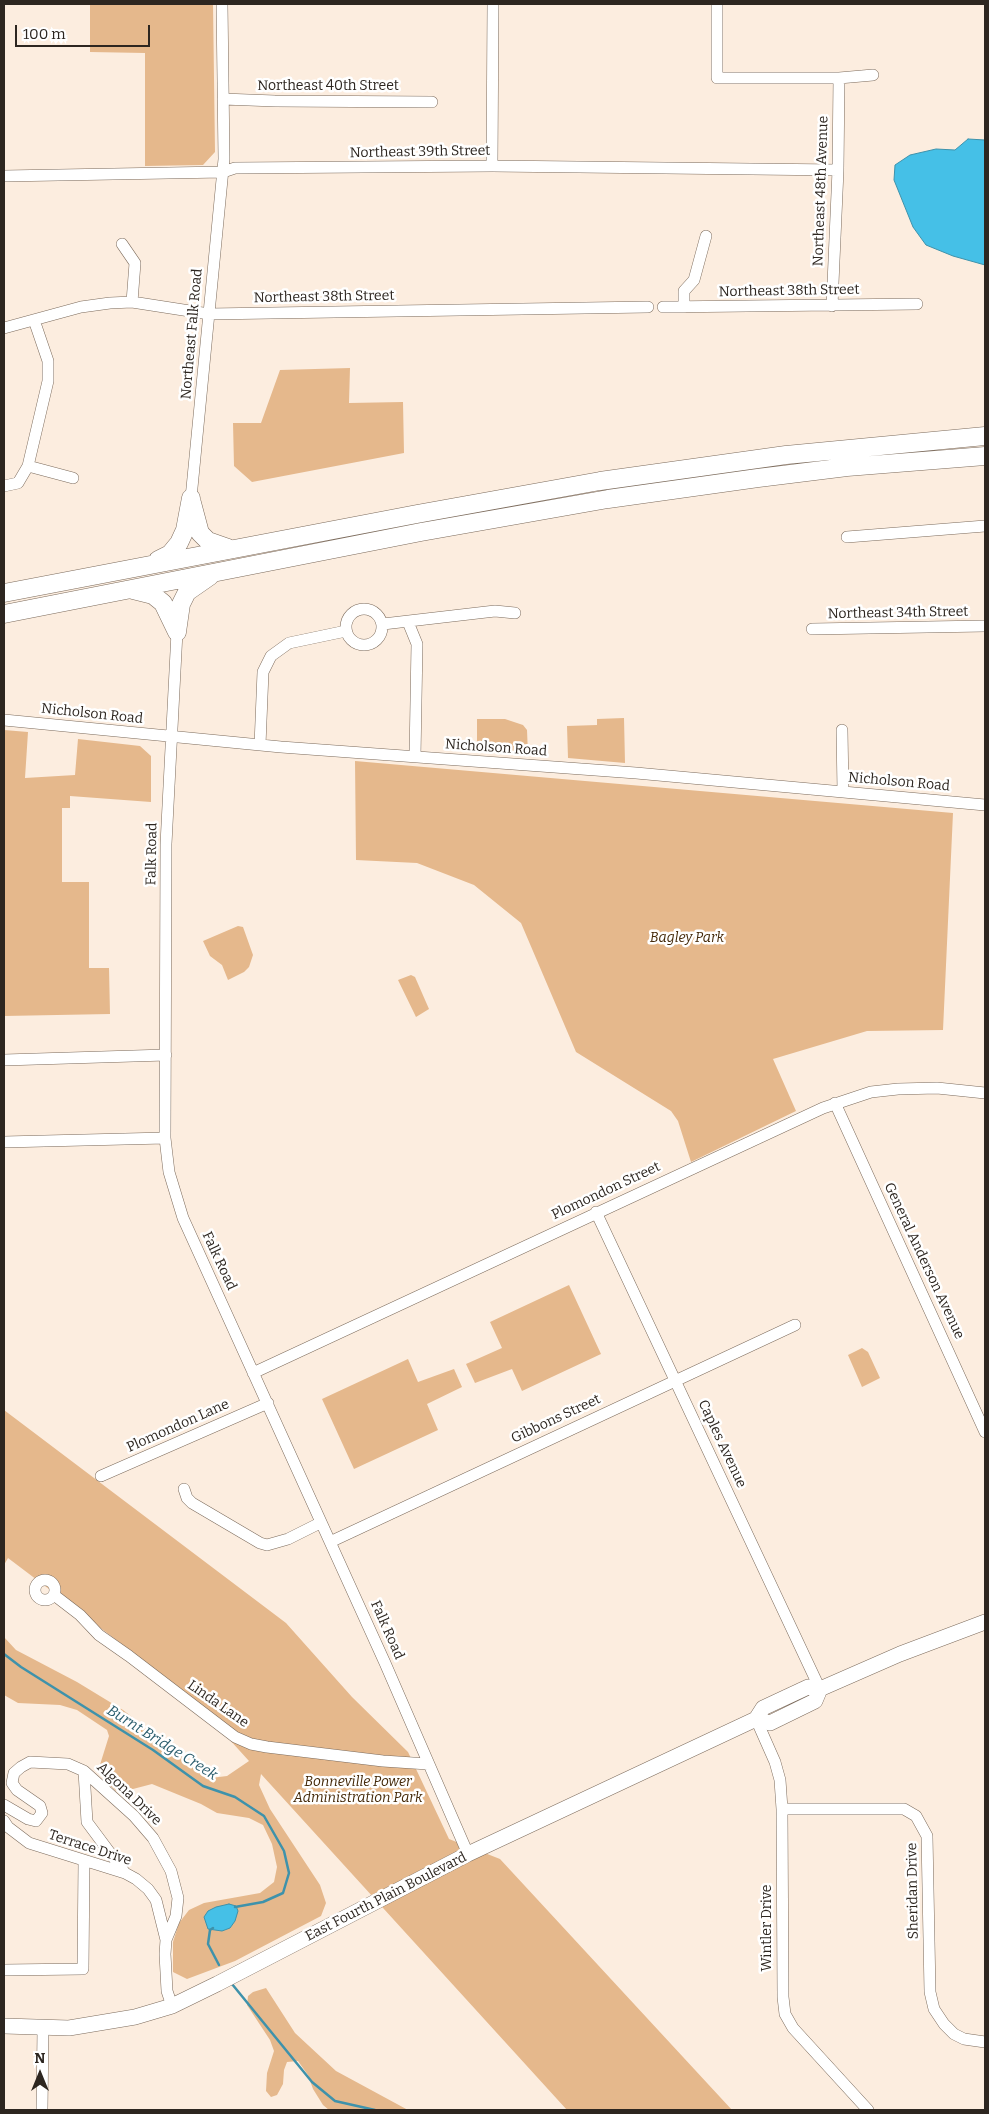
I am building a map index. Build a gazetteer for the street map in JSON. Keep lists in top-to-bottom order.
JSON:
{
  "streets": {
    "main road": ["East Fourth Plain Boulevard"],
    "street": [
      "Northeast 40th Street",
      "Northeast 39th Street",
      "Northeast 48th Avenue",
      "Northeast 38th Street",
      "Northeast Falk Road",
      "Northeast 34th Street",
      "Nicholson Road",
      "Falk Road",
      "Plomondon Street",
      "General Anderson Avenue",
      "Gibbons Street",
      "Plomondon Lane",
      "Caples Avenue",
      "Linda Lane",
      "Algona Drive",
      "Terrace Drive",
      "Sheridan Drive",
      "Wintler Drive"
    ]
  },
  "crossings": [
    ["Northeast 40th Street", "Northeast Falk Road"],
    ["Northeast 39th Street", "Northeast 48th Avenue"],
    ["Northeast 39th Street", "Northeast Falk Road"],
    ["Northeast 48th Avenue", "Northeast 38th Street"],
    ["Northeast 38th Street", "Northeast Falk Road"],
    ["Nicholson Road", "Falk Road"],
    ["Falk Road", "Plomondon Street"],
    ["Falk Road", "Gibbons Street"],
    ["Falk Road", "Plomondon Lane"],
    ["Falk Road", "Linda Lane"],
    ["Falk Road", "East Fourth Plain Boulevard"],
    ["Plomondon Street", "General Anderson Avenue"],
    ["Plomondon Street", "Caples Avenue"],
    ["Gibbons Street", "Caples Avenue"],
    ["Caples Avenue", "East Fourth Plain Boulevard"],
    ["Algona Drive", "Terrace Drive"],
    ["Algona Drive", "East Fourth Plain Boulevard"],
    ["Sheridan Drive", "Wintler Drive"],
    ["East Fourth Plain Boulevard", "Wintler Drive"]
  ],
  "water": ["Burnt Bridge Creek"],
  "parks": ["Bagley Park", "Bonneville Power Administration Park"],
  "scale_bar": "100 m",
  "north": "top"
}
